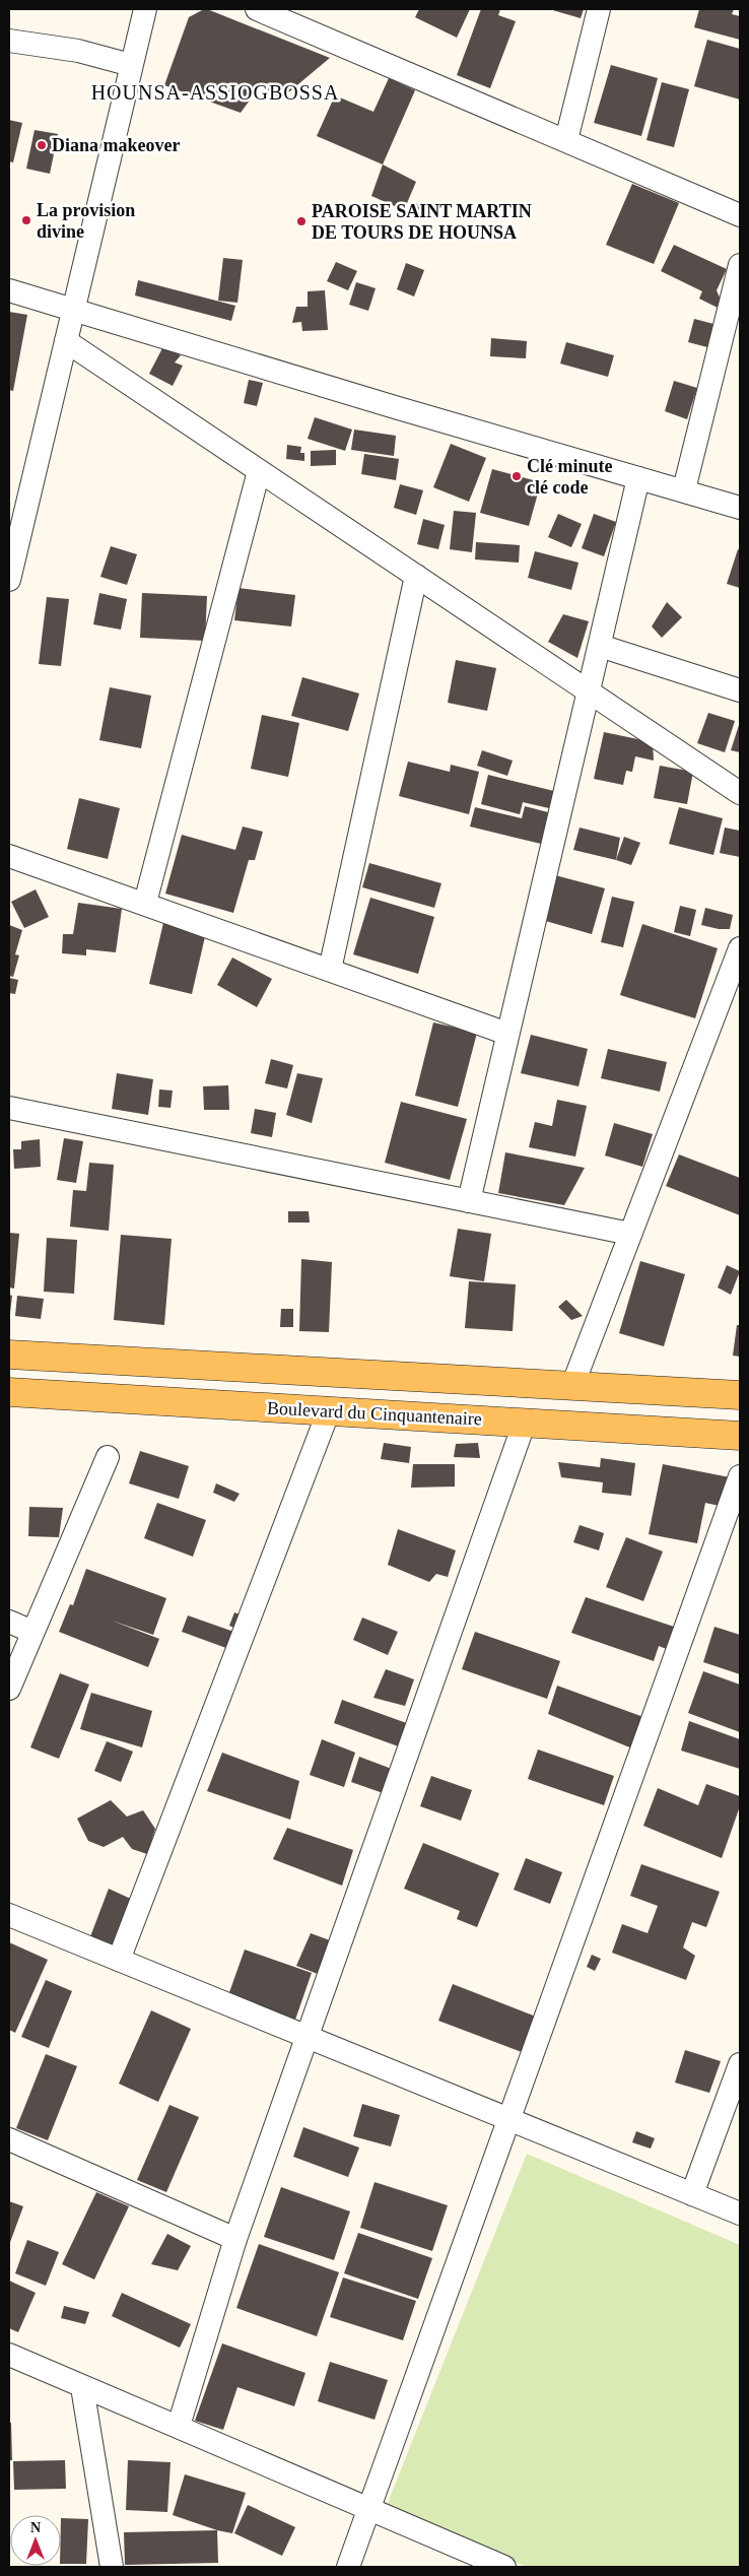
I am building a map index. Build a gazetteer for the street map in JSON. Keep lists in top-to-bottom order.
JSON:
{
  "streets": {
    "main road": ["Boulevard du Cinquantenaire"]
  },
  "districts": ["HOUNSA-ASSIOGBOSSA"],
  "places": [
    "Diana makeover",
    "La provision divine",
    "PAROISE SAINT MARTIN DE TOURS DE HOUNSA",
    "Clé minute clé code"
  ],
  "north": "top"
}
